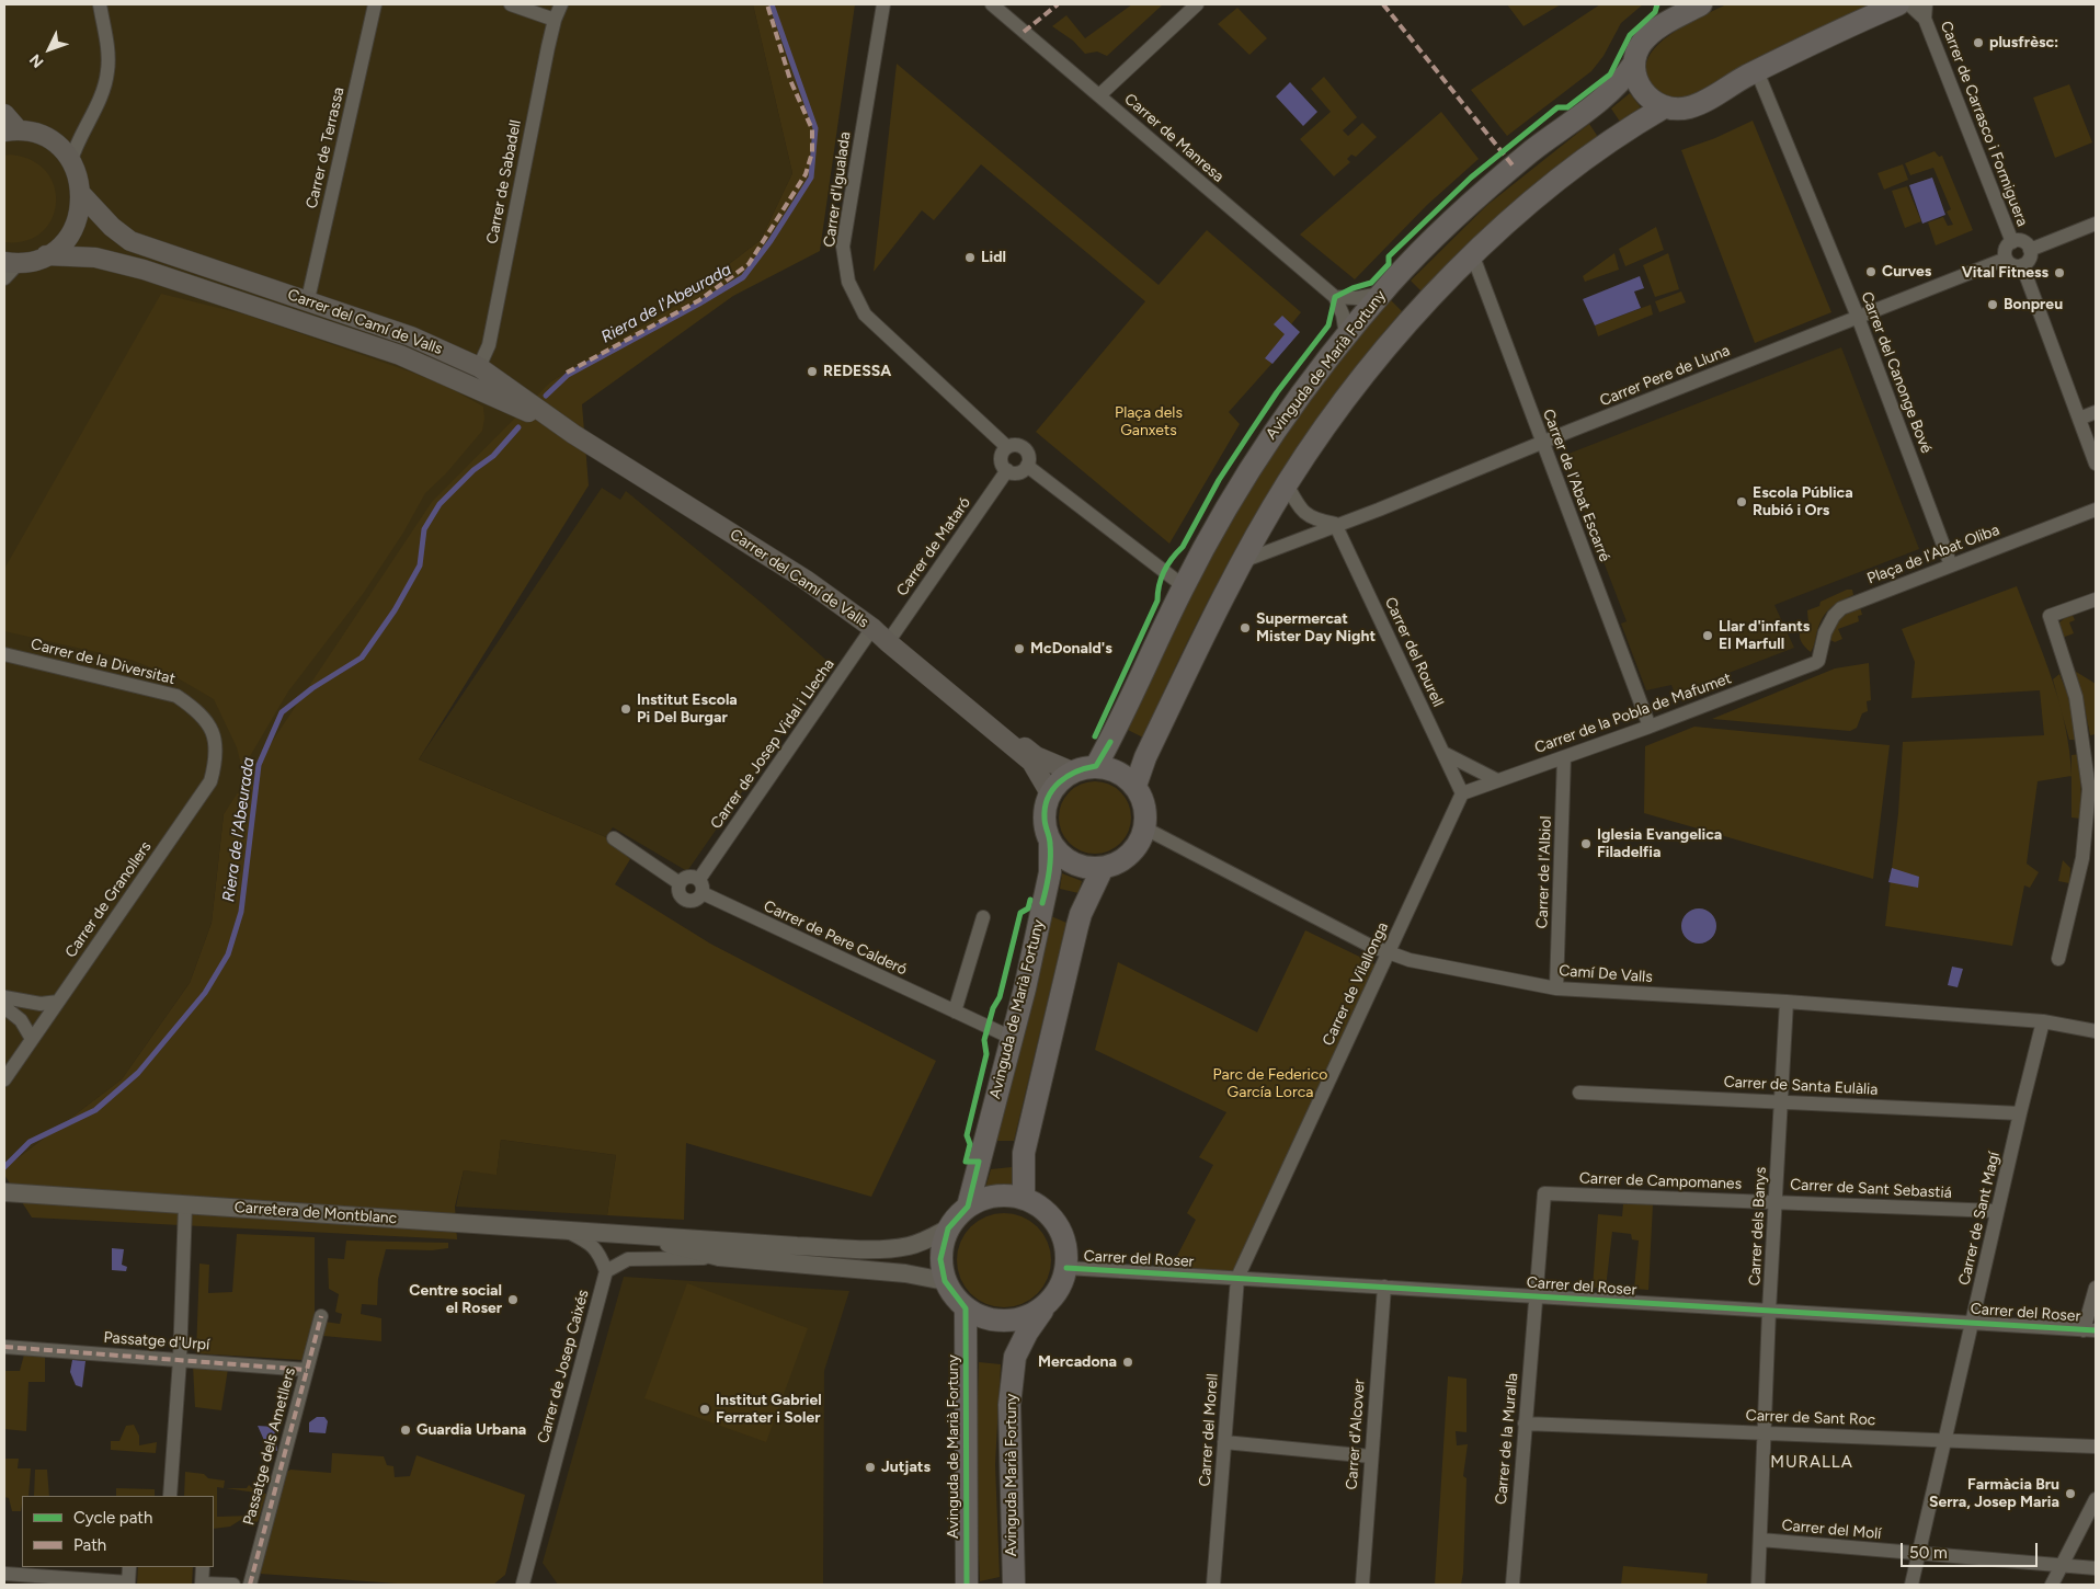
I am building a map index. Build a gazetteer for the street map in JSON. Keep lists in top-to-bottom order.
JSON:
{
  "streets": {
    "main road": ["Carrer del Camí de Valls", "Avinguda de Marià Fortuny", "Avinguda Marià Fortuny"],
    "street": [
      "Carrer de Carrasco i Formiguera",
      "Carrer de Manresa",
      "Carrer de Terrassa",
      "Carrer de Sabadell",
      "Carrer d'Igualada",
      "Carrer del Canonge Bové",
      "Carrer Pere de Lluna",
      "Carrer de l'Abat Escarré",
      "Carrer de Mataró",
      "Plaça de l'Abat Oliba",
      "Carrer del Rourell",
      "Carrer de la Diversitat",
      "Carrer de la Pobla de Mafumet",
      "Carrer de Josep Vidal i Llecha",
      "Carrer de l'Albiol",
      "Carrer de Granollers",
      "Carrer de Pere Calderó",
      "Camí De Valls",
      "Carrer de Vilallonga",
      "Carrer de Santa Eulàlia",
      "Carrer de Campomanes",
      "Carrer de Sant Sebastiá",
      "Carretera de Montblanc",
      "Carrer de Sant Magí",
      "Carrer dels Banys",
      "Carrer del Roser",
      "Passatge d'Urpí",
      "Carrer de Josep Caixés",
      "Carrer de Sant Roc",
      "Carrer del Morell",
      "Carrer d'Alcover",
      "Carrer de la Muralla",
      "Passatge dels Ametllers",
      "Carrer del Molí"
    ]
  },
  "crossings": [
    ["Carrer de Carrasco i Formiguera", "Carrer Pere de Lluna"],
    ["Carrer de Terrassa", "Carrer del Camí de Valls"],
    ["Carrer de Sabadell", "Carrer del Camí de Valls"],
    ["Carrer d'Igualada", "Carrer de Mataró"],
    ["Carrer del Camí de Valls", "Carrer de Mataró"],
    ["Carrer del Camí de Valls", "Carrer de Josep Vidal i Llecha"],
    ["Avinguda de Marià Fortuny", "Carrer de Pere Calderó"],
    ["Avinguda de Marià Fortuny", "Camí De Valls"],
    ["Avinguda de Marià Fortuny", "Carrer del Roser"],
    ["Avinguda de Marià Fortuny", "Avinguda Marià Fortuny"],
    ["Carrer del Canonge Bové", "Carrer Pere de Lluna"],
    ["Carrer del Canonge Bové", "Plaça de l'Abat Oliba"],
    ["Carrer Pere de Lluna", "Carrer de l'Abat Escarré"],
    ["Carrer Pere de Lluna", "Carrer del Rourell"],
    ["Carrer de l'Abat Escarré", "Carrer de la Pobla de Mafumet"],
    ["Plaça de l'Abat Oliba", "Carrer de la Pobla de Mafumet"],
    ["Carrer del Rourell", "Carrer de la Pobla de Mafumet"],
    ["Carrer del Rourell", "Carrer de Vilallonga"],
    ["Carrer de la Diversitat", "Carrer de Granollers"],
    ["Carrer de la Pobla de Mafumet", "Carrer de l'Albiol"],
    ["Carrer de la Pobla de Mafumet", "Carrer de Vilallonga"],
    ["Carrer de Josep Vidal i Llecha", "Carrer de Pere Calderó"],
    ["Carrer de l'Albiol", "Camí De Valls"],
    ["Camí De Valls", "Carrer de Vilallonga"],
    ["Camí De Valls", "Carrer de Sant Magí"],
    ["Camí De Valls", "Carrer dels Banys"],
    ["Carrer de Vilallonga", "Carrer del Roser"],
    ["Carrer de Vilallonga", "Carrer del Morell"],
    ["Carrer de Santa Eulàlia", "Carrer de Sant Magí"],
    ["Carrer de Santa Eulàlia", "Carrer dels Banys"],
    ["Carrer de Campomanes", "Carrer de Sant Sebastiá"],
    ["Carrer de Campomanes", "Carrer dels Banys"],
    ["Carrer de Campomanes", "Carrer del Roser"],
    ["Carrer de Campomanes", "Carrer de la Muralla"],
    ["Carrer de Sant Sebastiá", "Carrer de Sant Magí"],
    ["Carrer de Sant Sebastiá", "Carrer dels Banys"],
    ["Carrer de Sant Magí", "Carrer del Roser"],
    ["Carrer de Sant Magí", "Carrer de Sant Roc"],
    ["Carrer de Sant Magí", "Carrer del Molí"],
    ["Carrer dels Banys", "Carrer del Roser"],
    ["Carrer dels Banys", "Carrer de Sant Roc"],
    ["Carrer dels Banys", "Carrer del Molí"],
    ["Carrer del Roser", "Carrer del Morell"],
    ["Carrer del Roser", "Carrer d'Alcover"],
    ["Carrer del Roser", "Carrer de la Muralla"],
    ["Carrer del Roser", "Avinguda Marià Fortuny"],
    ["Passatge d'Urpí", "Passatge dels Ametllers"],
    ["Carrer de Sant Roc", "Carrer de la Muralla"]
  ],
  "districts": ["MURALLA"],
  "water": ["Riera de l'Abeurada"],
  "parks": ["Plaça dels Ganxets", "Parc de Federico García Lorca"],
  "places": [
    "plusfrèsc:",
    "Lidl",
    "Curves",
    "Vital Fitness",
    "Bonpreu",
    "REDESSA",
    "Escola Pública Rubió i Ors",
    "Supermercat Mister Day Night",
    "Llar d'infants El Marfull",
    "McDonald's",
    "Institut Escola Pi Del Burgar",
    "Iglesia Evangelica Filadelfia",
    "Centre social el Roser",
    "Mercadona",
    "Institut Gabriel Ferrater i Soler",
    "Guardia Urbana",
    "Jutjats",
    "Farmàcia Bru Serra, Josep Maria"
  ],
  "legend": ["Cycle path", "Path"],
  "scale_bar": "50 m",
  "north": "bottom left"
}
